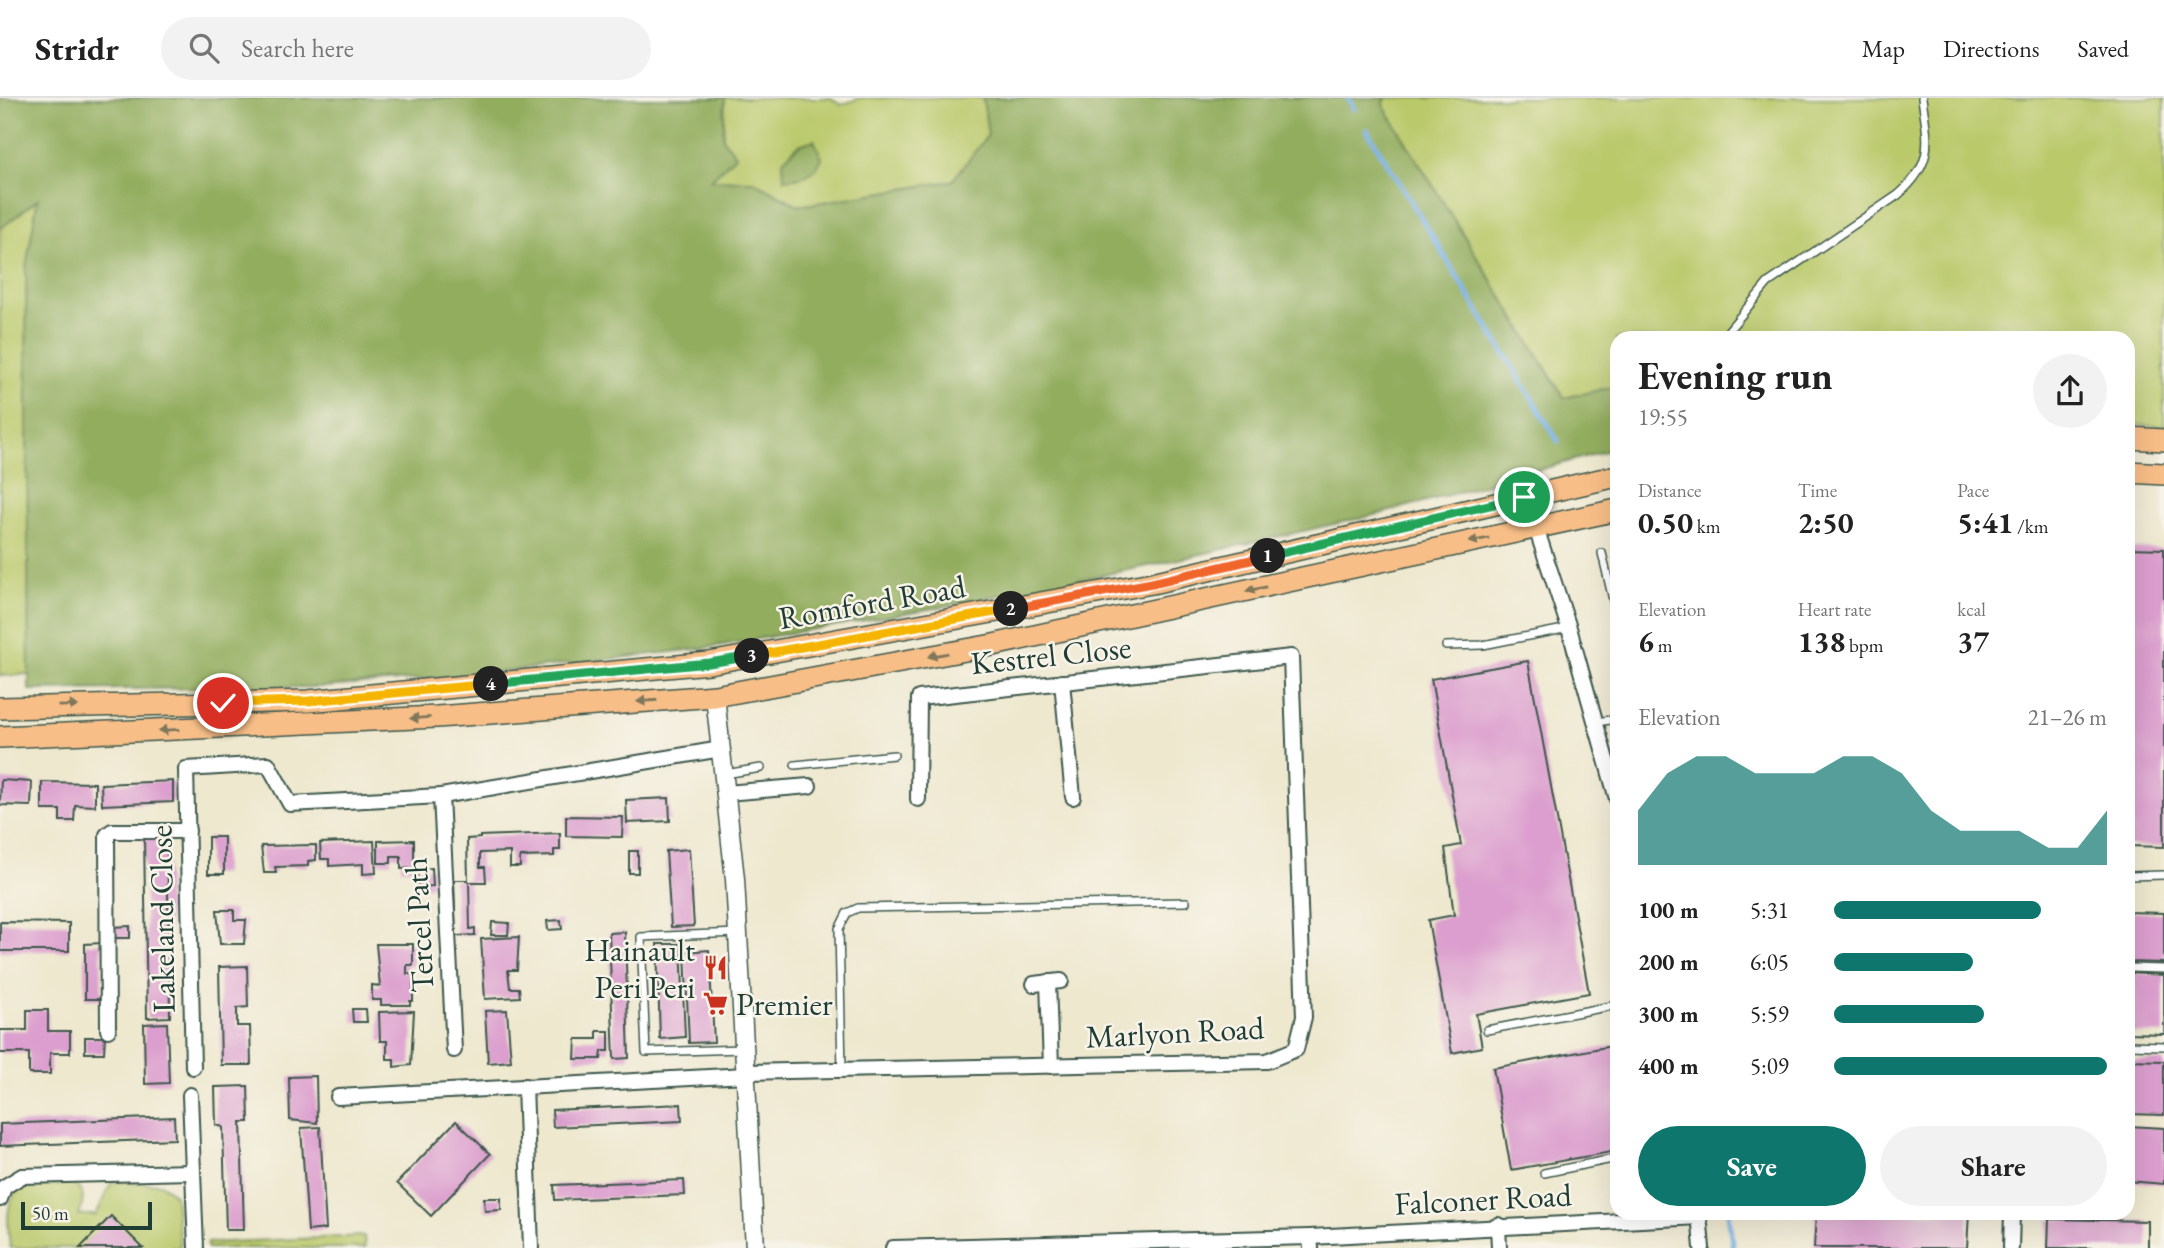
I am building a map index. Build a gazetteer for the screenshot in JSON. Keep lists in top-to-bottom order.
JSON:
{
  "streets": {
    "main road": ["Romford Road"],
    "street": [
      "Kestrel Close",
      "Lakeland Close",
      "Tercel Path",
      "Marlyon Road",
      "Falconer Road"
    ]
  },
  "crossings": [
    ["Kestrel Close", "Marlyon Road"],
    ["Lakeland Close", "Tercel Path"]
  ],
  "places": {
    "restaurant": ["Hainault Peri Peri"],
    "supermarket": ["Premier"]
  },
  "scale_bar": "50 m",
  "page": {
    "header": "Stridr",
    "search": "Search here",
    "nav": ["Map", "Directions", "Saved"],
    "heading": ["Evening run", "19:55"],
    "stats": [
      ["Distance", "0.50 km"],
      ["Time", "2:50"],
      ["Pace", "5:41 /km"],
      ["Elevation", "6 m"],
      ["Heart rate", "138 bpm"],
      ["kcal", "37"]
    ],
    "pins": [
      "1",
      "2",
      "3",
      "4"
    ],
    "chart": ["Elevation", "21–26 m"],
    "list": [
      {
        "name": "100 m",
        "note": "5:31"
      },
      {
        "name": "200 m",
        "note": "6:05"
      },
      {
        "name": "300 m",
        "note": "5:59"
      },
      {
        "name": "400 m",
        "note": "5:09"
      }
    ],
    "buttons": ["Save", "Share"],
    "scale": "50 m"
  }
}
